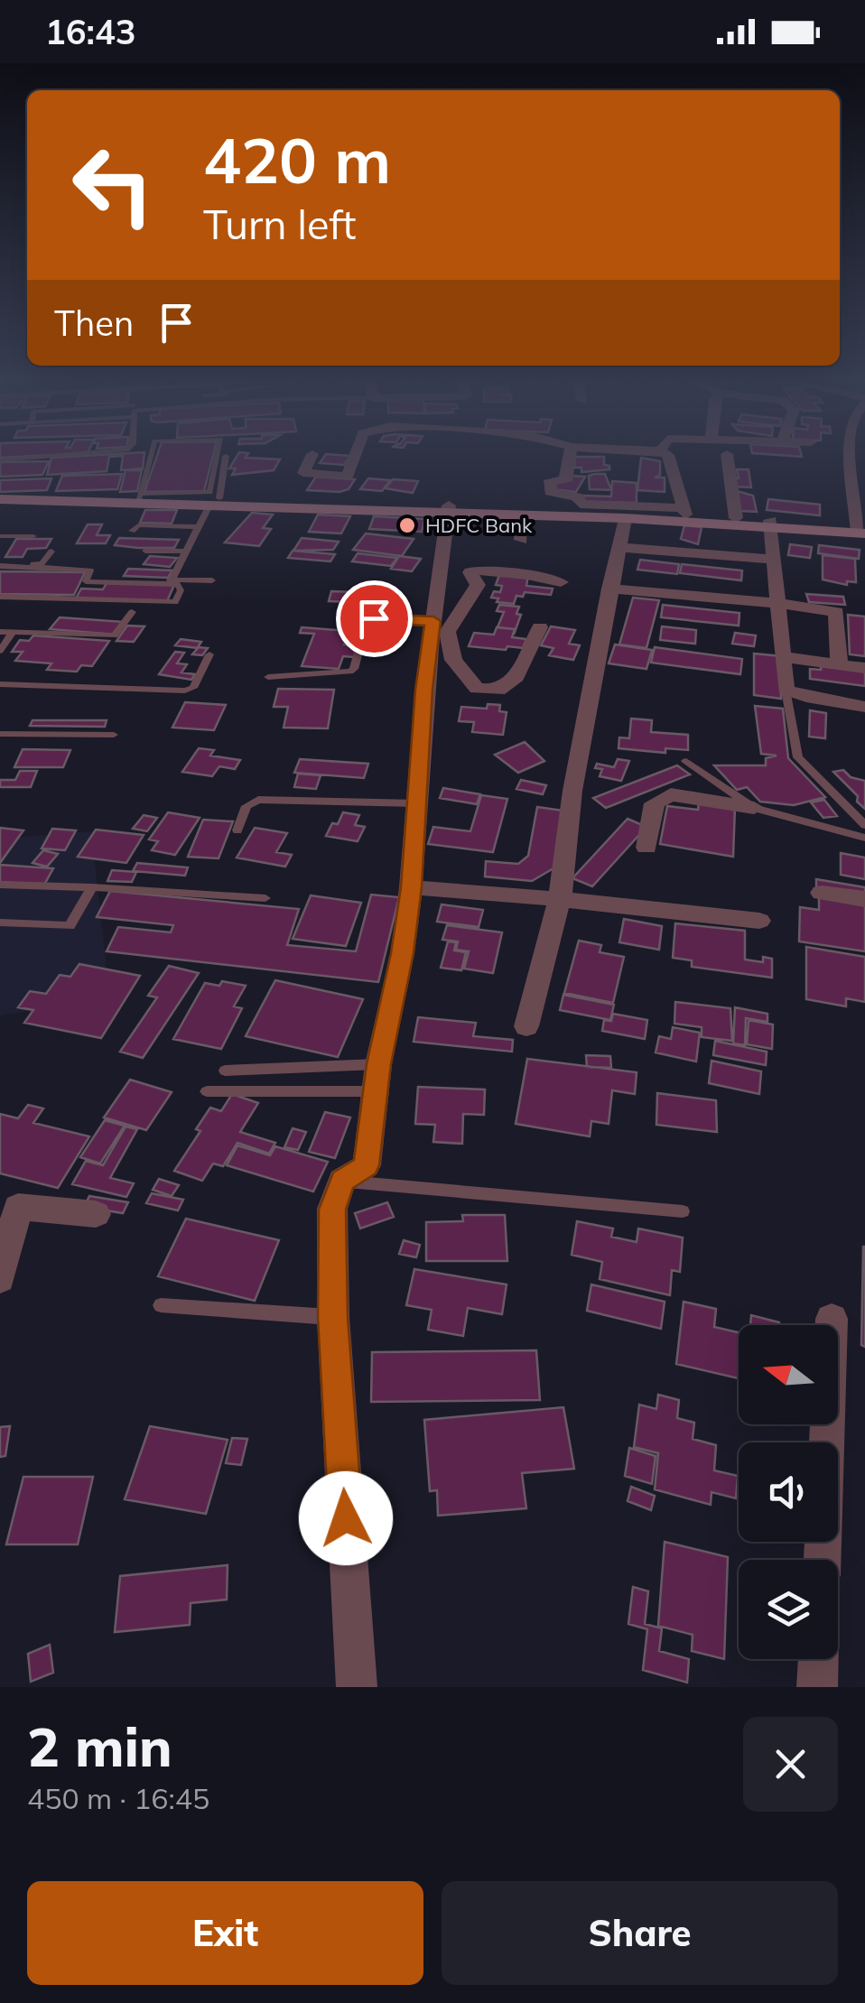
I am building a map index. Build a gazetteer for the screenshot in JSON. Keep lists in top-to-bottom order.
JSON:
{
  "places": ["HDFC Bank"],
  "north": "left",
  "page": {
    "status": "16:43",
    "turn": ["420 m", "Turn left"],
    "then": "Then",
    "heading": ["2 min", "450 m · 16:45"],
    "buttons": ["Exit", "Share"]
  }
}
